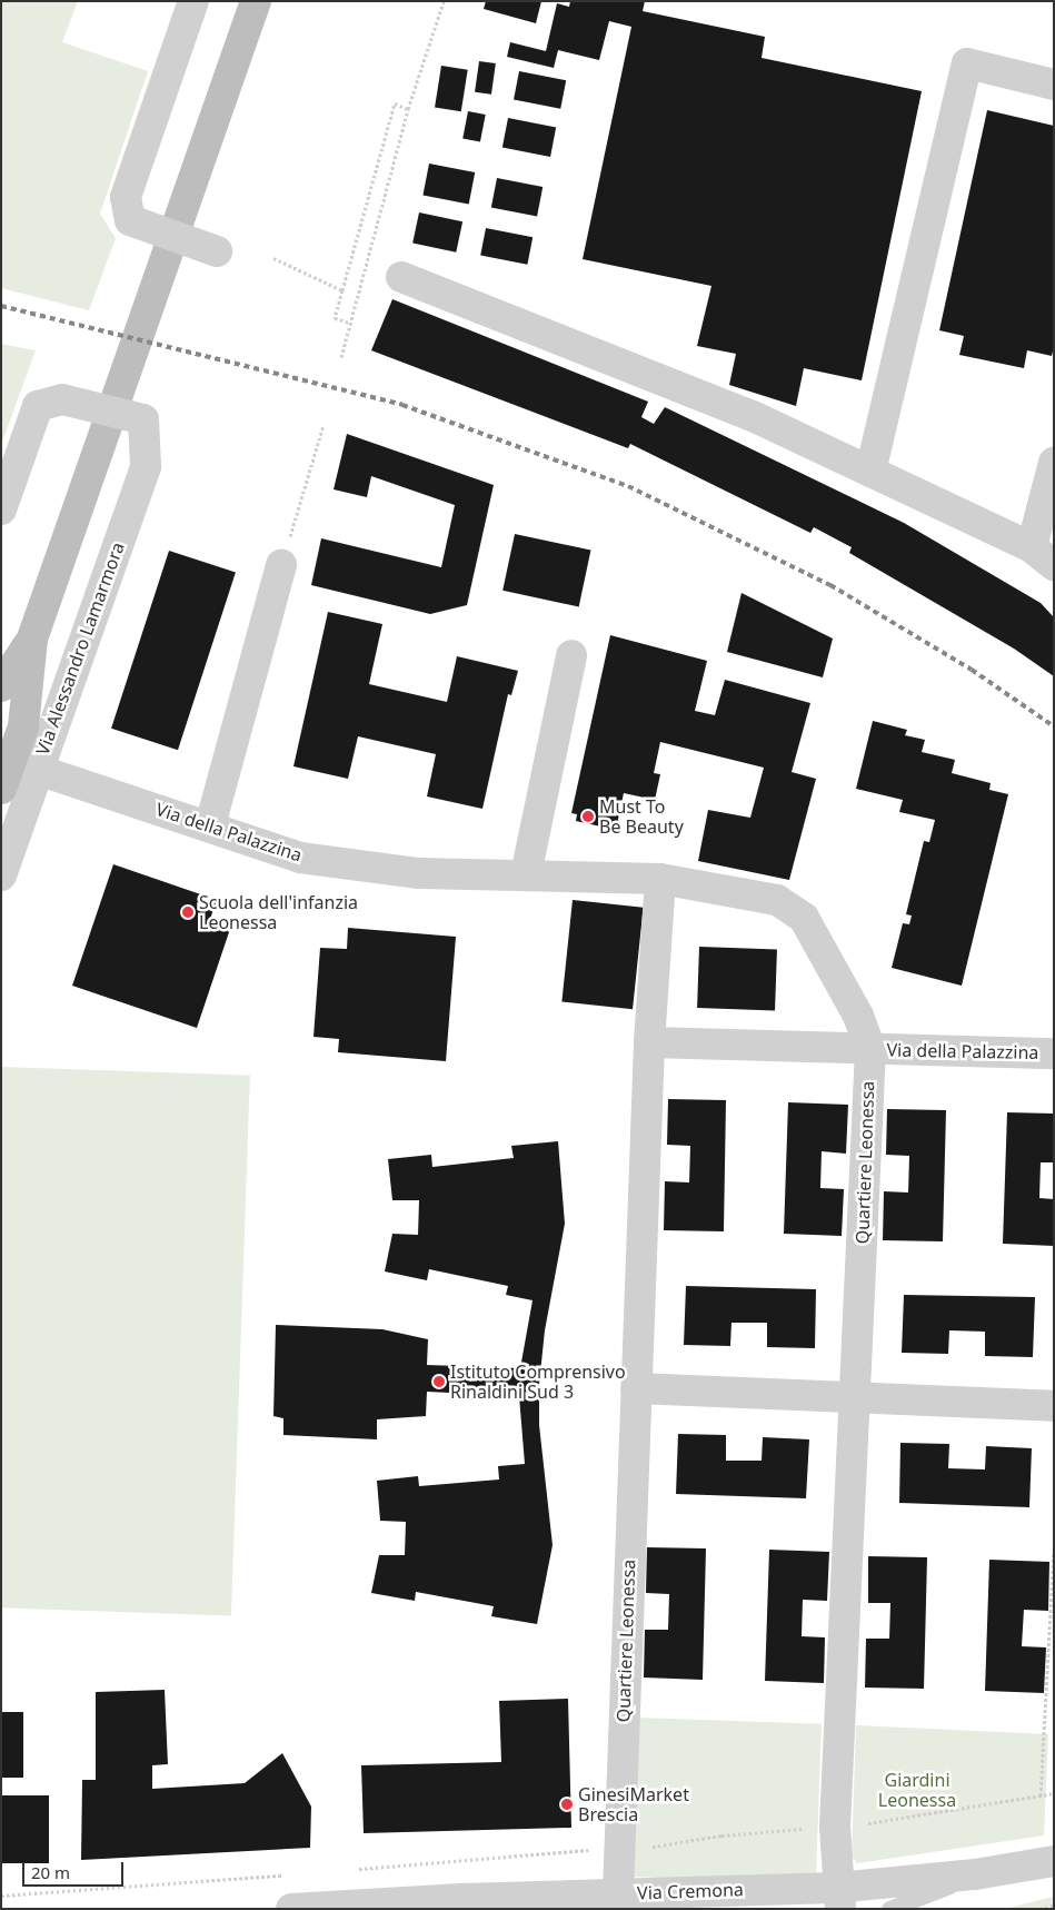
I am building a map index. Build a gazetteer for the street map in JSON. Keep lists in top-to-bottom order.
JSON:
{
  "streets": {
    "main road": ["Via Alessandro Lamarmora"],
    "street": ["Via della Palazzina", "Quartiere Leonessa", "Via Cremona"]
  },
  "crossings": [
    ["Via Alessandro Lamarmora", "Via della Palazzina"],
    ["Via della Palazzina", "Quartiere Leonessa"],
    ["Quartiere Leonessa", "Via Cremona"]
  ],
  "parks": ["Giardini Leonessa"],
  "places": [
    "Must To Be Beauty",
    "Scuola dell'infanzia Leonessa",
    "Istituto Comprensivo Rinaldini Sud 3",
    "GinesiMarket Brescia"
  ],
  "scale_bar": "20 m"
}
